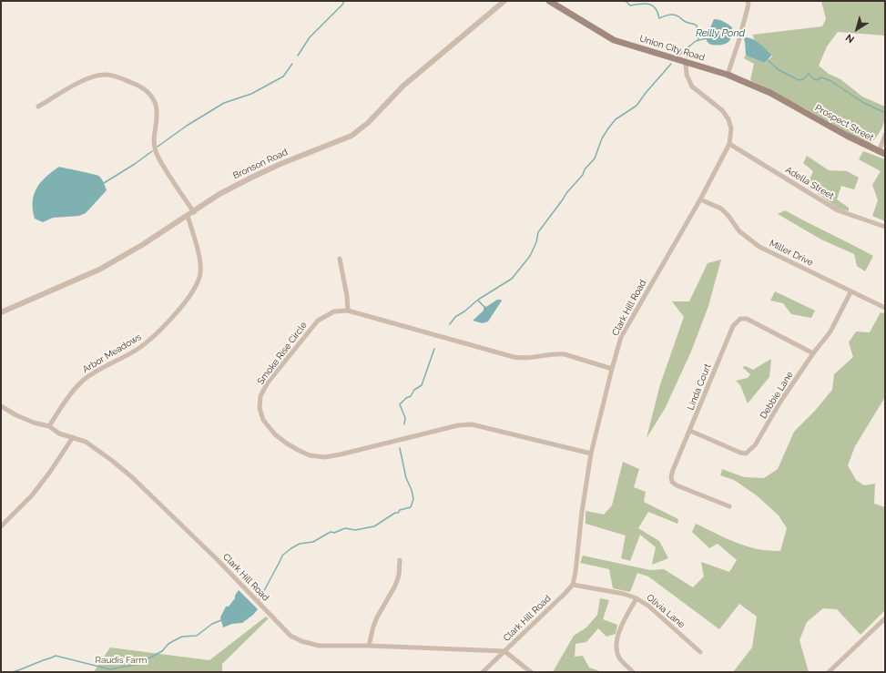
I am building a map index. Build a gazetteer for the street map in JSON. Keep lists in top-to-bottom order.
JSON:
{
  "streets": {
    "main road": ["Union City Road", "Prospect Street"],
    "street": [
      "Bronson Road",
      "Adella Street",
      "Miller Drive",
      "Clark Hill Road",
      "Arbor Meadows",
      "Smoke Rise Circle",
      "Linda Court",
      "Debbie Lane",
      "Olivia Lane"
    ]
  },
  "crossings": [
    ["Union City Road", "Prospect Street"],
    ["Union City Road", "Clark Hill Road"],
    ["Bronson Road", "Arbor Meadows"],
    ["Adella Street", "Clark Hill Road"],
    ["Miller Drive", "Clark Hill Road"],
    ["Miller Drive", "Debbie Lane"],
    ["Clark Hill Road", "Arbor Meadows"],
    ["Clark Hill Road", "Smoke Rise Circle"],
    ["Clark Hill Road", "Olivia Lane"],
    ["Linda Court", "Debbie Lane"]
  ],
  "water": ["Reilly Pond"],
  "parks": ["Raudis Farm"],
  "north": "bottom left"
}
